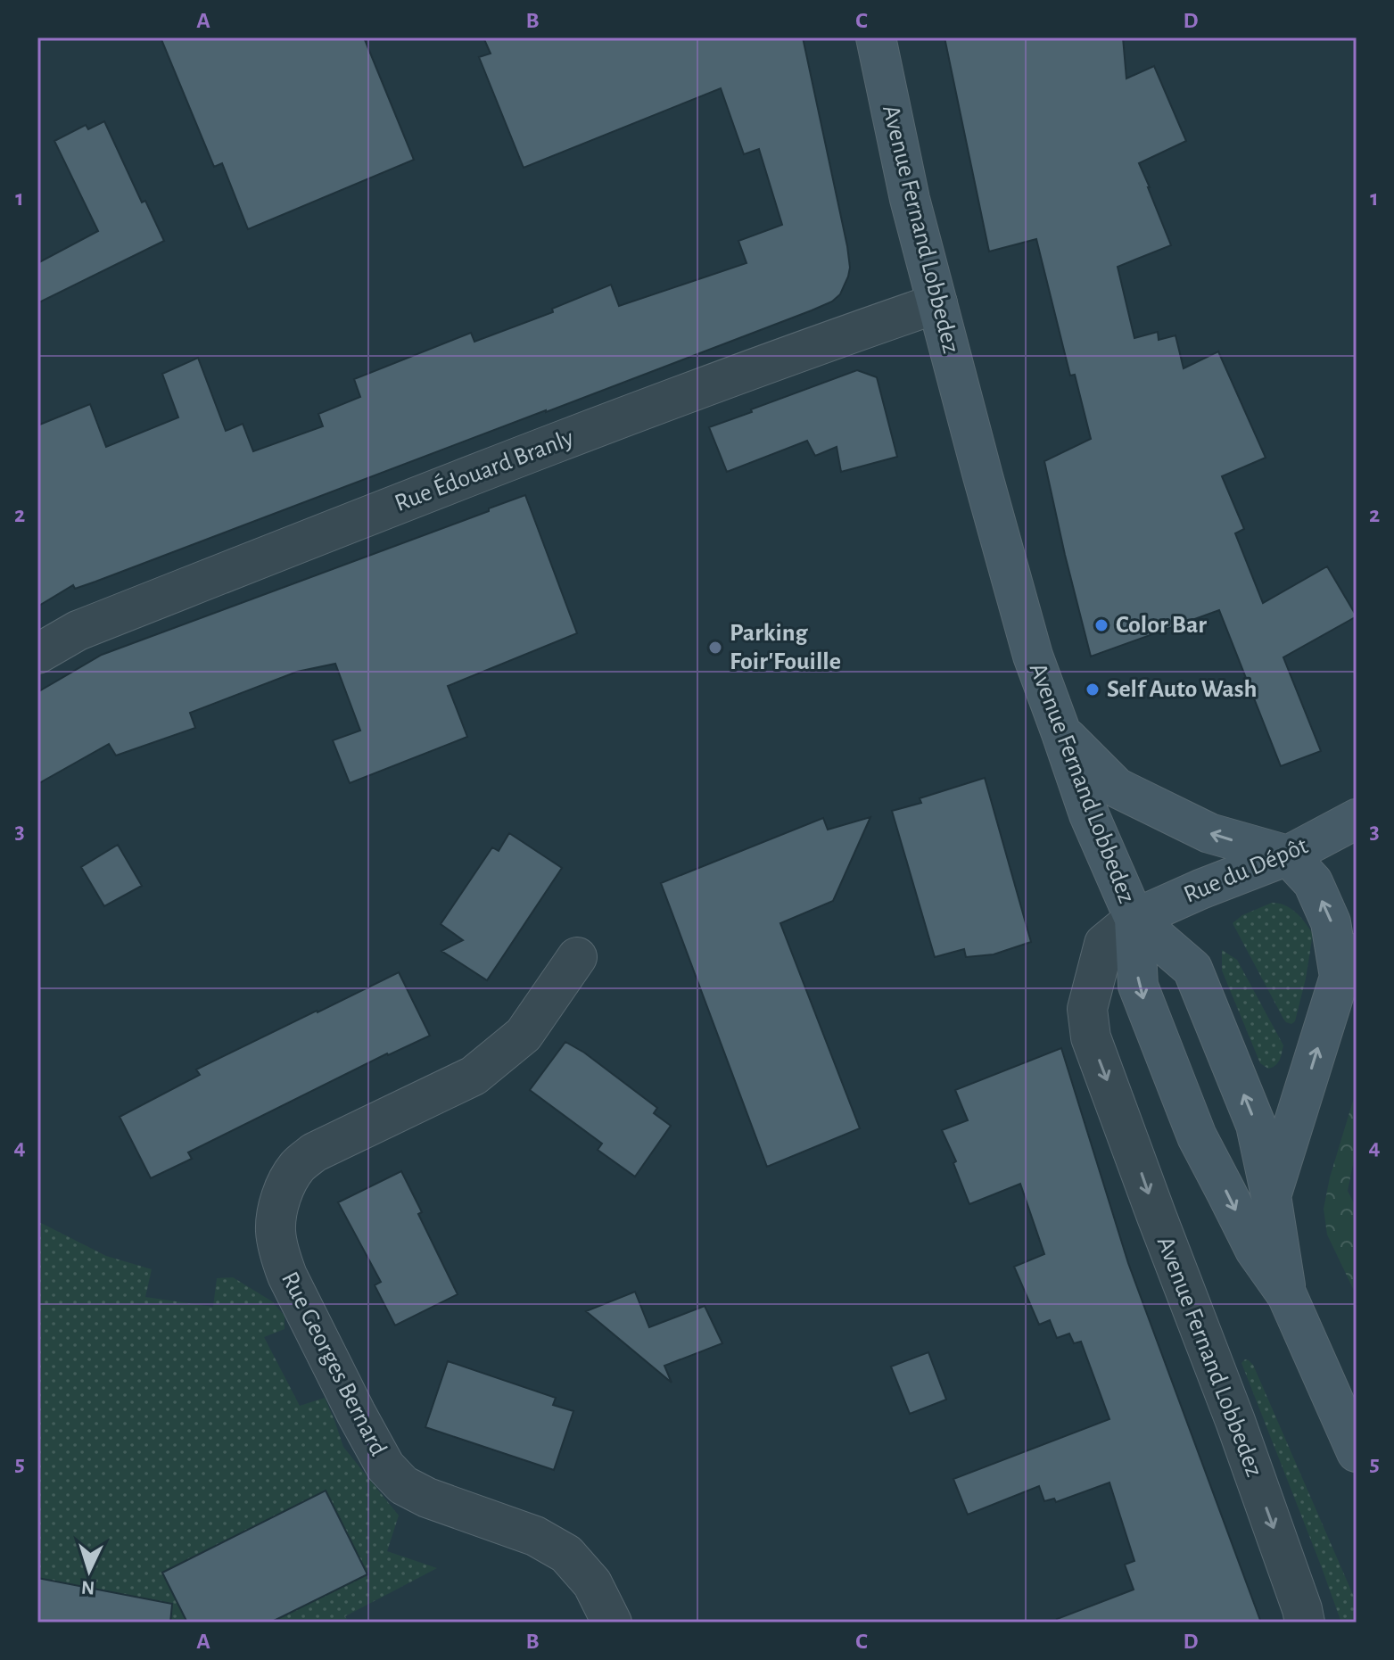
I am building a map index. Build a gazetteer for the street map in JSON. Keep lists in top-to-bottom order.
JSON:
{
  "streets": {
    "main road": ["Avenue Fernand Lobbedez", "Rue du Dépôt"],
    "street": ["Rue Édouard Branly", "Rue Georges Bernard"]
  },
  "crossings": [
    ["Avenue Fernand Lobbedez", "Rue Édouard Branly"],
    ["Avenue Fernand Lobbedez", "Rue du Dépôt"]
  ],
  "places": ["Color Bar", "Parking Foir'Fouille", "Self Auto Wash"],
  "north": "bottom",
  "grid": {
    "columns": [
      "A",
      "B",
      "C",
      "D"
    ],
    "rows": [
      "1",
      "2",
      "3",
      "4",
      "5"
    ]
  }
}
